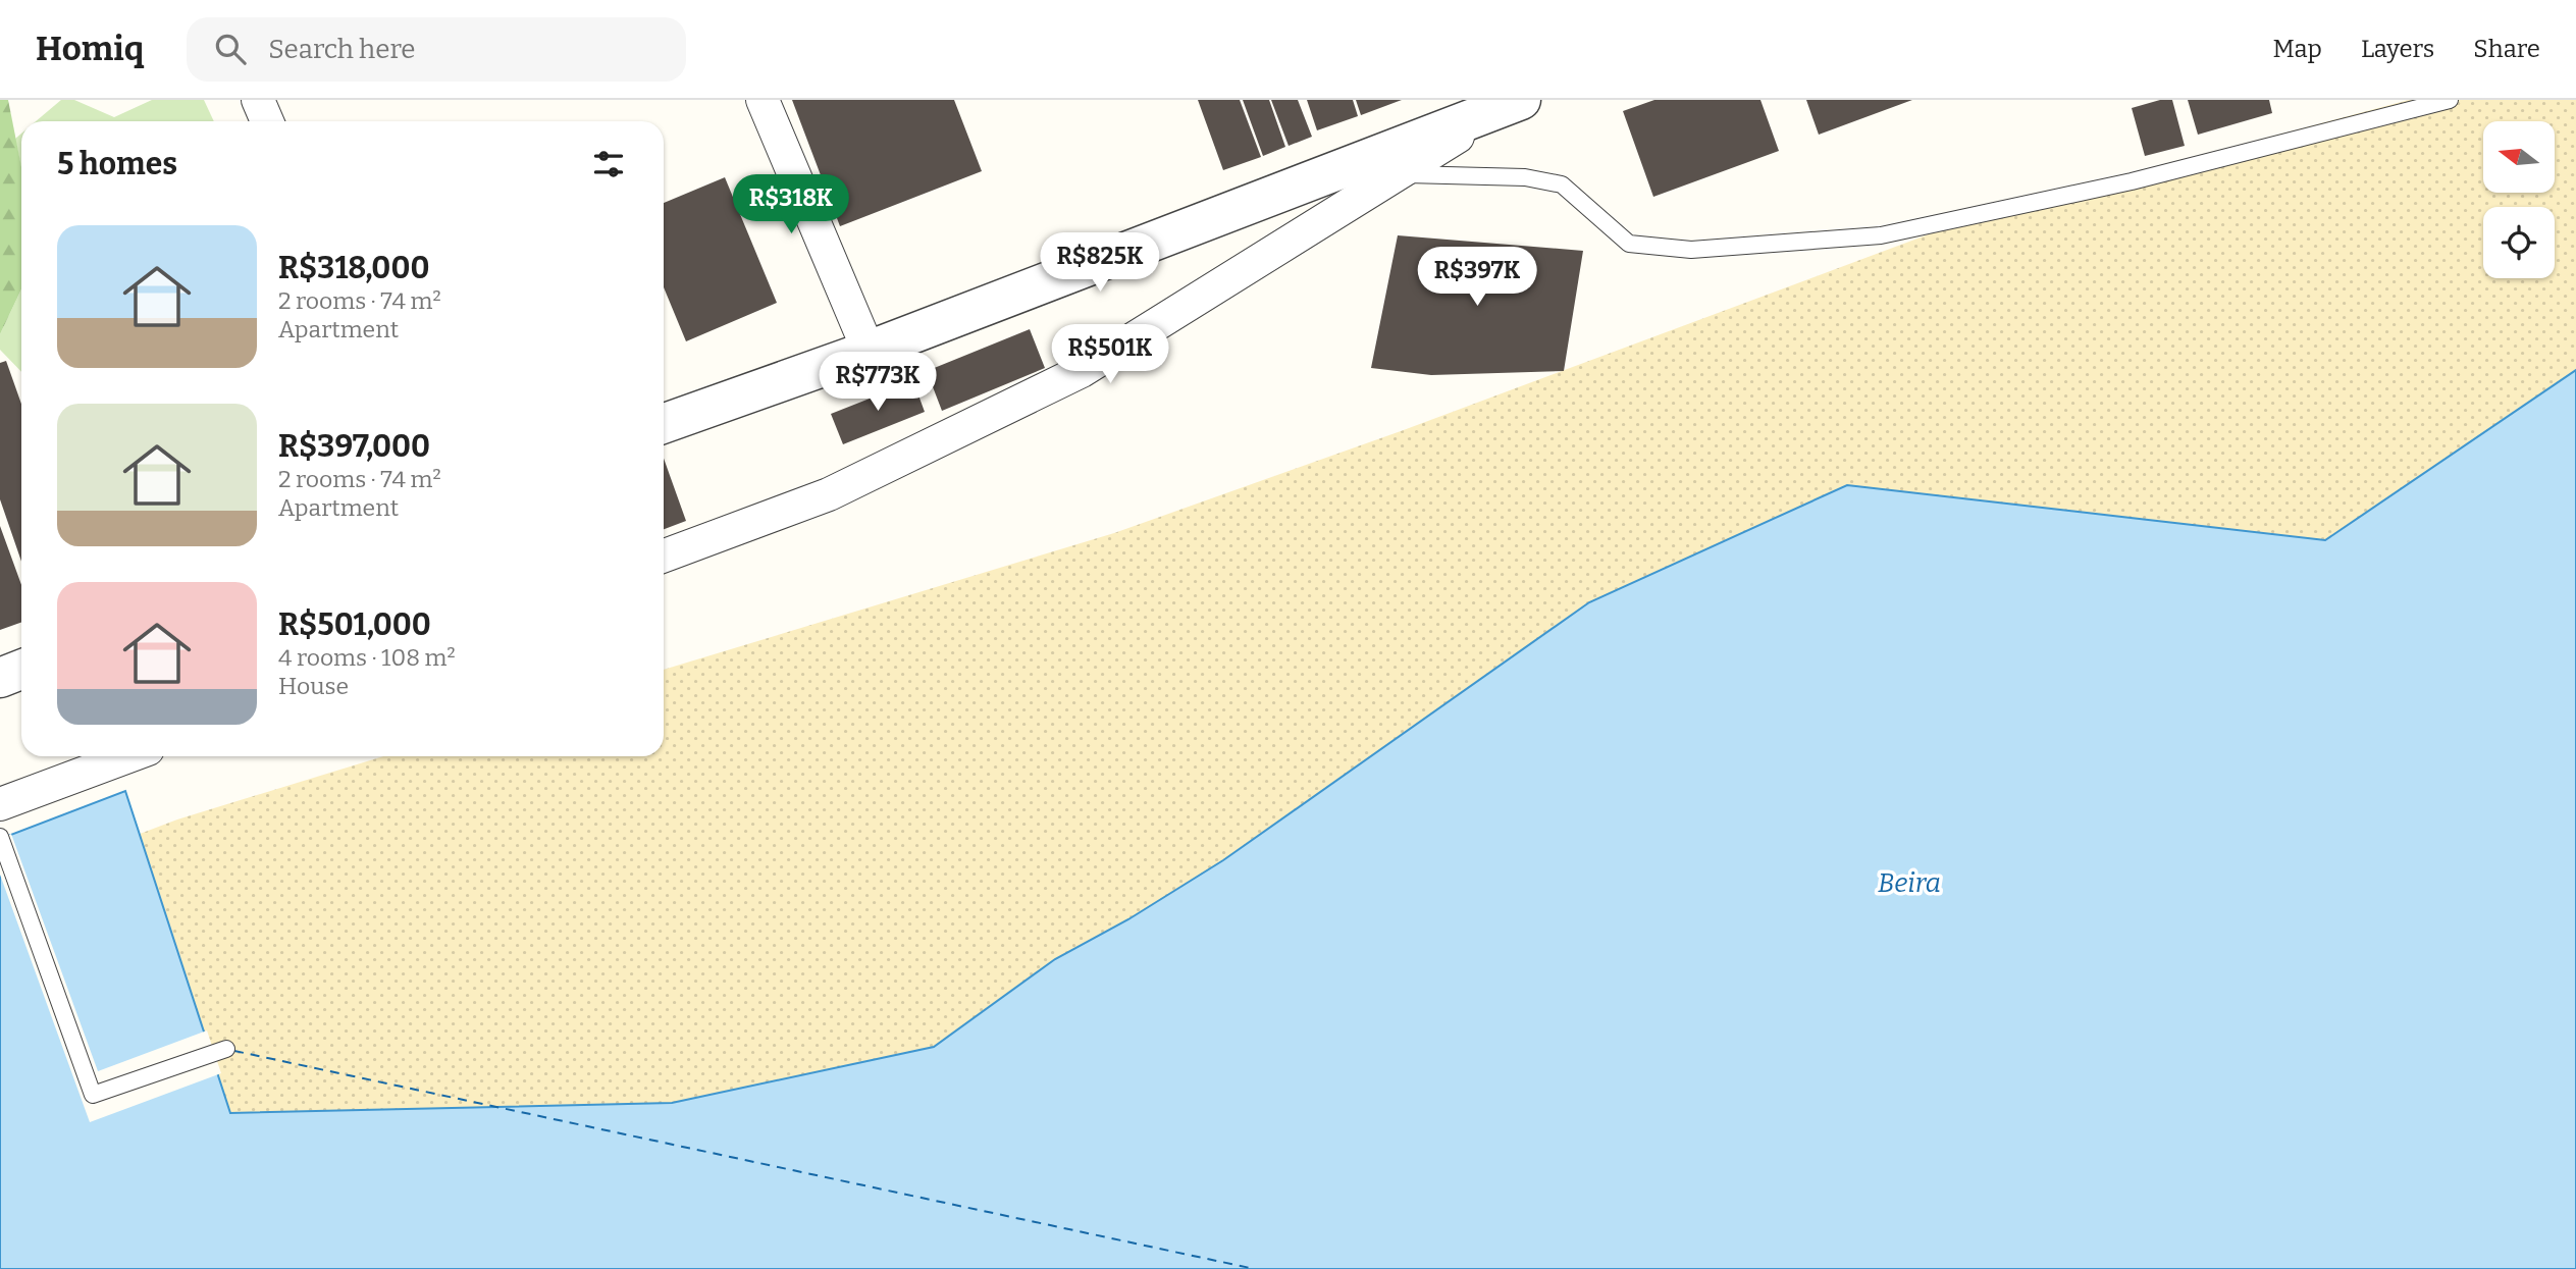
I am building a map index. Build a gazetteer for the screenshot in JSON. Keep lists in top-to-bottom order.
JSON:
{
  "water": ["Beira"],
  "north": "left",
  "page": {
    "header": "Homiq",
    "search": "Search here",
    "nav": ["Map", "Layers", "Share"],
    "heading": "5 homes",
    "price": [
      "R$318K",
      "R$825K",
      "R$397K",
      "R$501K",
      "R$773K"
    ],
    "list": [
      {
        "name": "R$318,000",
        "note": "2 rooms · 74 m² · Apartment"
      },
      {
        "name": "R$397,000",
        "note": "2 rooms · 74 m² · Apartment"
      },
      {
        "name": "R$501,000",
        "note": "4 rooms · 108 m² · House"
      }
    ]
  }
}
